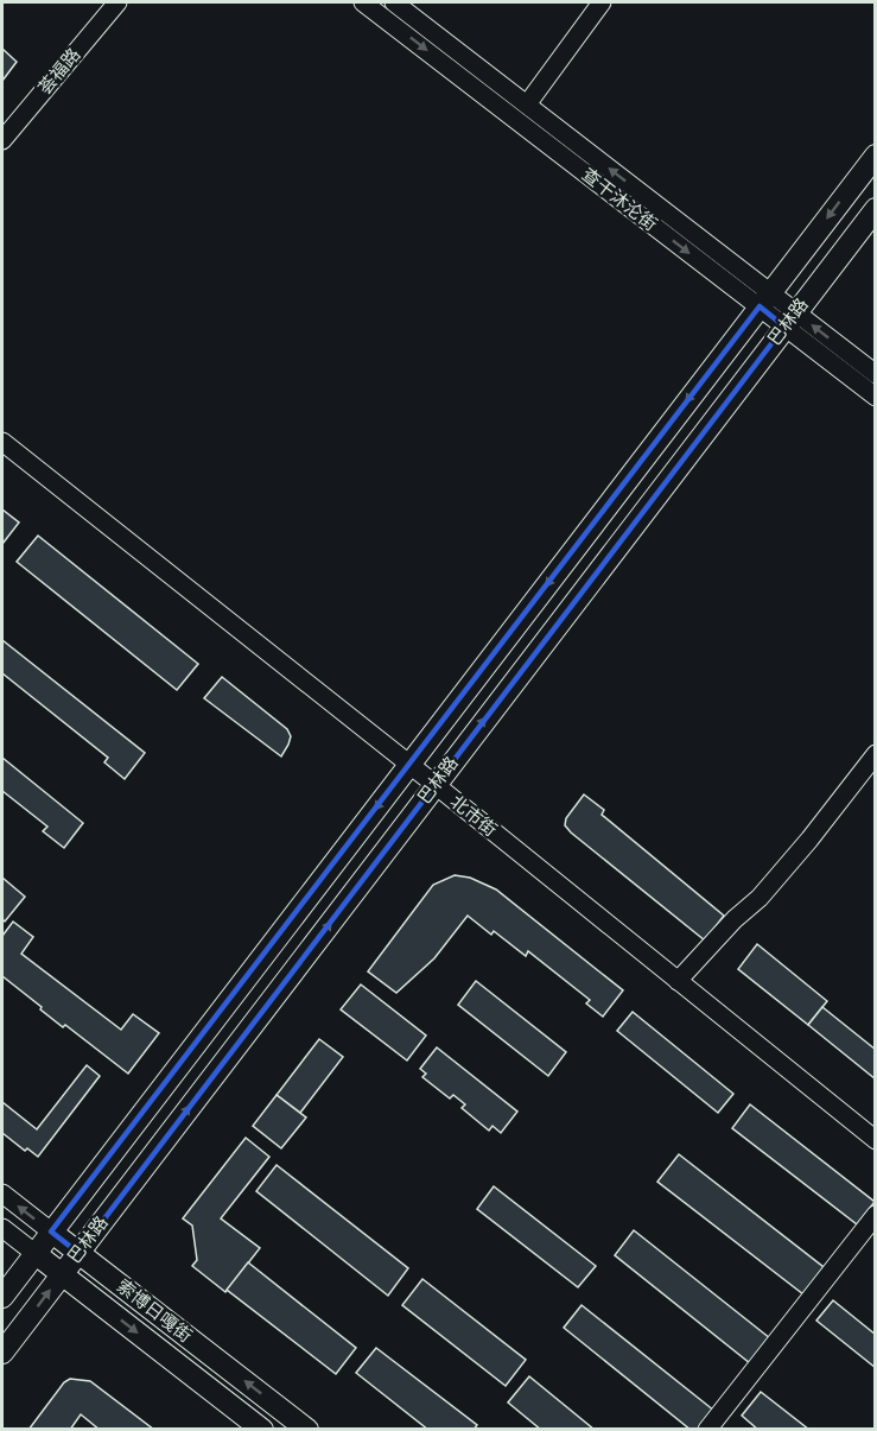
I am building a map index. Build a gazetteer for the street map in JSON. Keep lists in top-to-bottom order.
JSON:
{
  "streets": {
    "main road": ["巴林路", "索博日嘎街"],
    "street": ["荟福路", "查干沐沦街", "北市街"]
  },
  "crossings": [
    ["查干沐沦街", "巴林路"],
    ["巴林路", "北市街"],
    ["巴林路", "索博日嘎街"]
  ]
}
